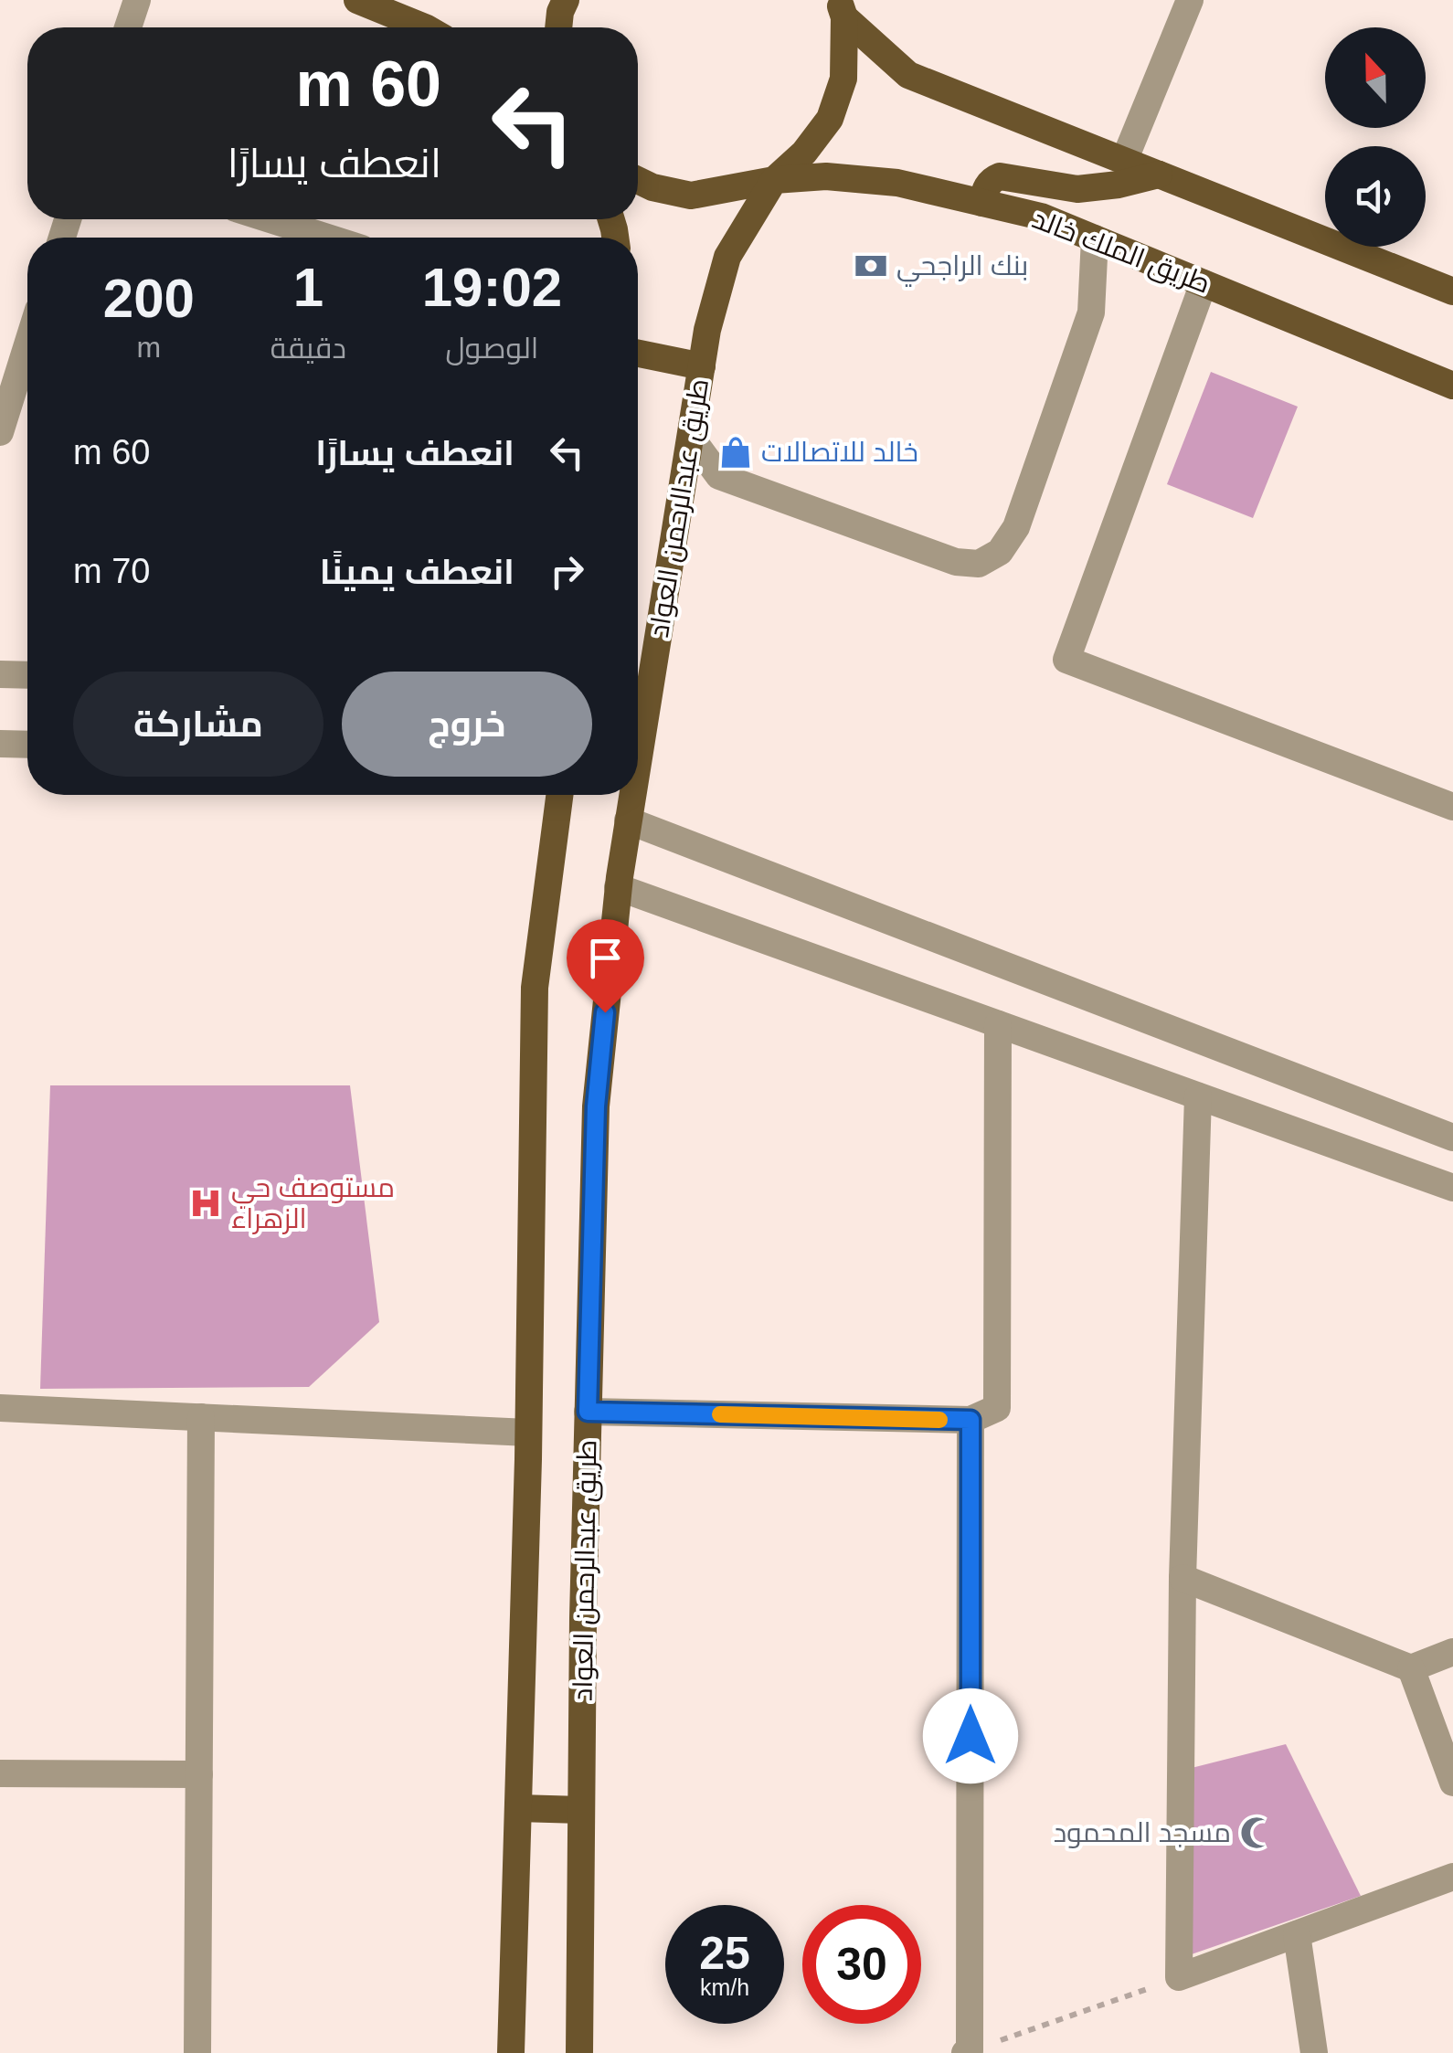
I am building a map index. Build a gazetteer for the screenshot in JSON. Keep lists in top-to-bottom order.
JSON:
{
  "streets": {
    "main road": ["طريق الملك خالد", "طريق عبدالرحمن العواد"]
  },
  "crossings": [
    ["طريق الملك خالد", "طريق عبدالرحمن العواد"]
  ],
  "places": {
    "bank": ["بنك الراجحي"],
    "shop": ["خالد للاتصالات"],
    "hospital": ["مستوصف حي الزهراء"],
    "mosque": ["مسجد المحمود"]
  },
  "north": "top",
  "page": {
    "turn": ["60 m", "انعطف يسارًا"],
    "eta": [
      "19:02",
      "الوصول",
      "1",
      "دقيقة",
      "200",
      "m"
    ],
    "list": [
      {
        "name": "انعطف يسارًا",
        "value": "60 m"
      },
      {
        "name": "انعطف يمينًا",
        "value": "70 m"
      }
    ],
    "buttons": ["خروج", "مشاركة"],
    "speed": "25 km/h",
    "limit": "30"
  }
}
